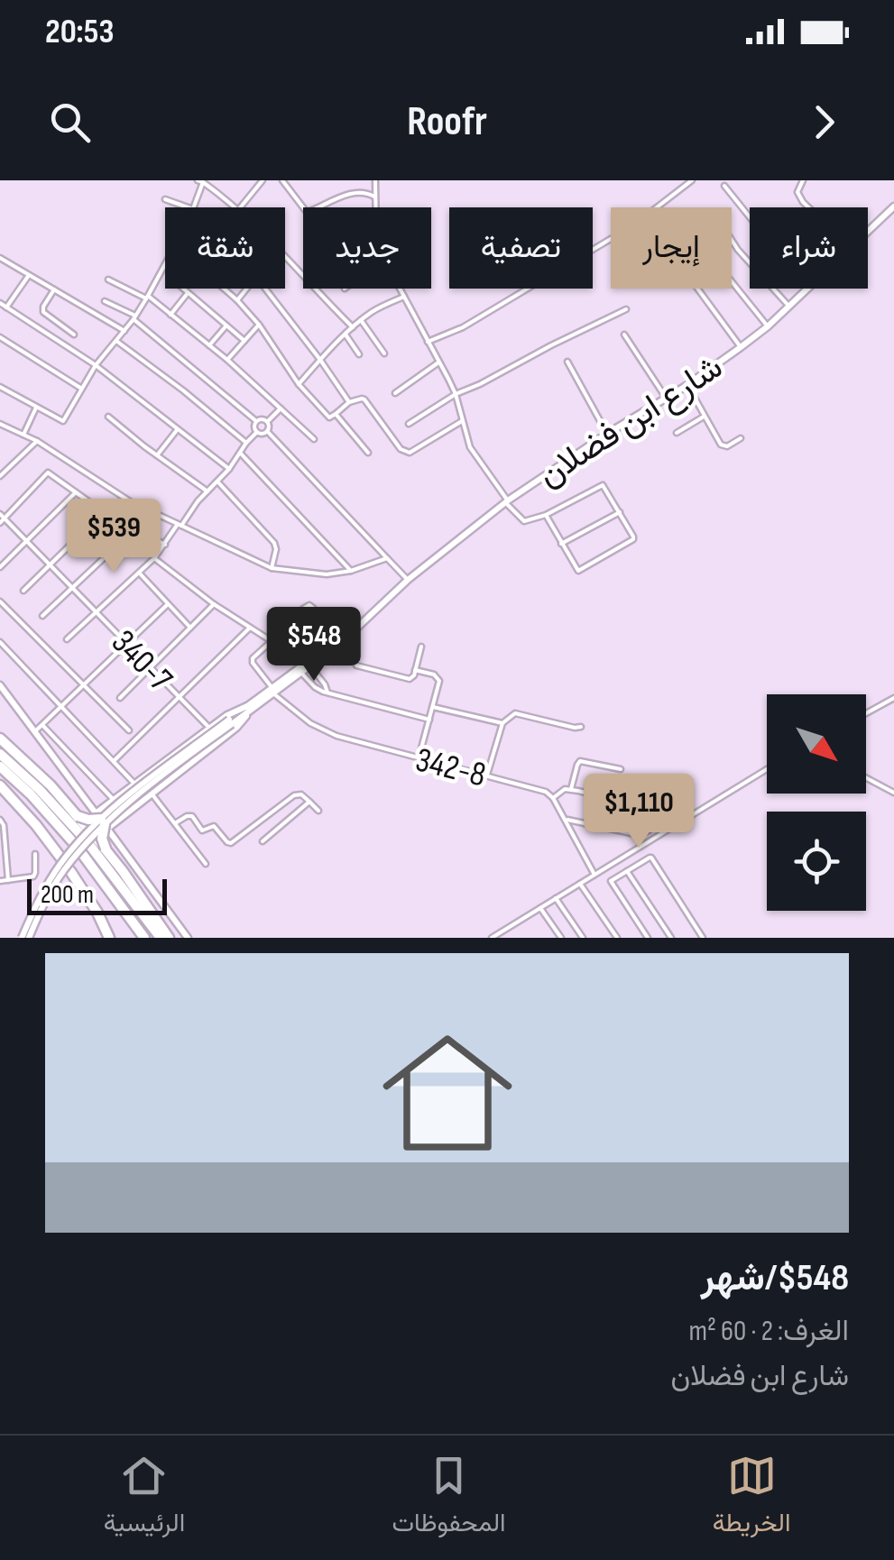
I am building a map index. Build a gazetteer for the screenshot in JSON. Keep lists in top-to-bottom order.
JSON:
{
  "streets": {
    "street": ["شارع ابن فضلان", "340-7", "342-8"]
  },
  "crossings": [
    ["شارع ابن فضلان", "342-8"]
  ],
  "scale_bar": "200 m",
  "north": "bottom right",
  "page": {
    "status": "20:53",
    "header": "Roofr",
    "chip": [
      "شراء",
      "إيجار",
      "تصفية",
      "جديد",
      "شقة"
    ],
    "price": ["$539", "$548", "$1,110"],
    "scale": "200 m",
    "list": [
      {
        "name": "$548/شهر",
        "note": "الغرف: 2 · 60 m² · شارع ابن فضلان"
      }
    ],
    "tabs": ["الخريطة", "المحفوظات", "الرئيسية"]
  }
}
